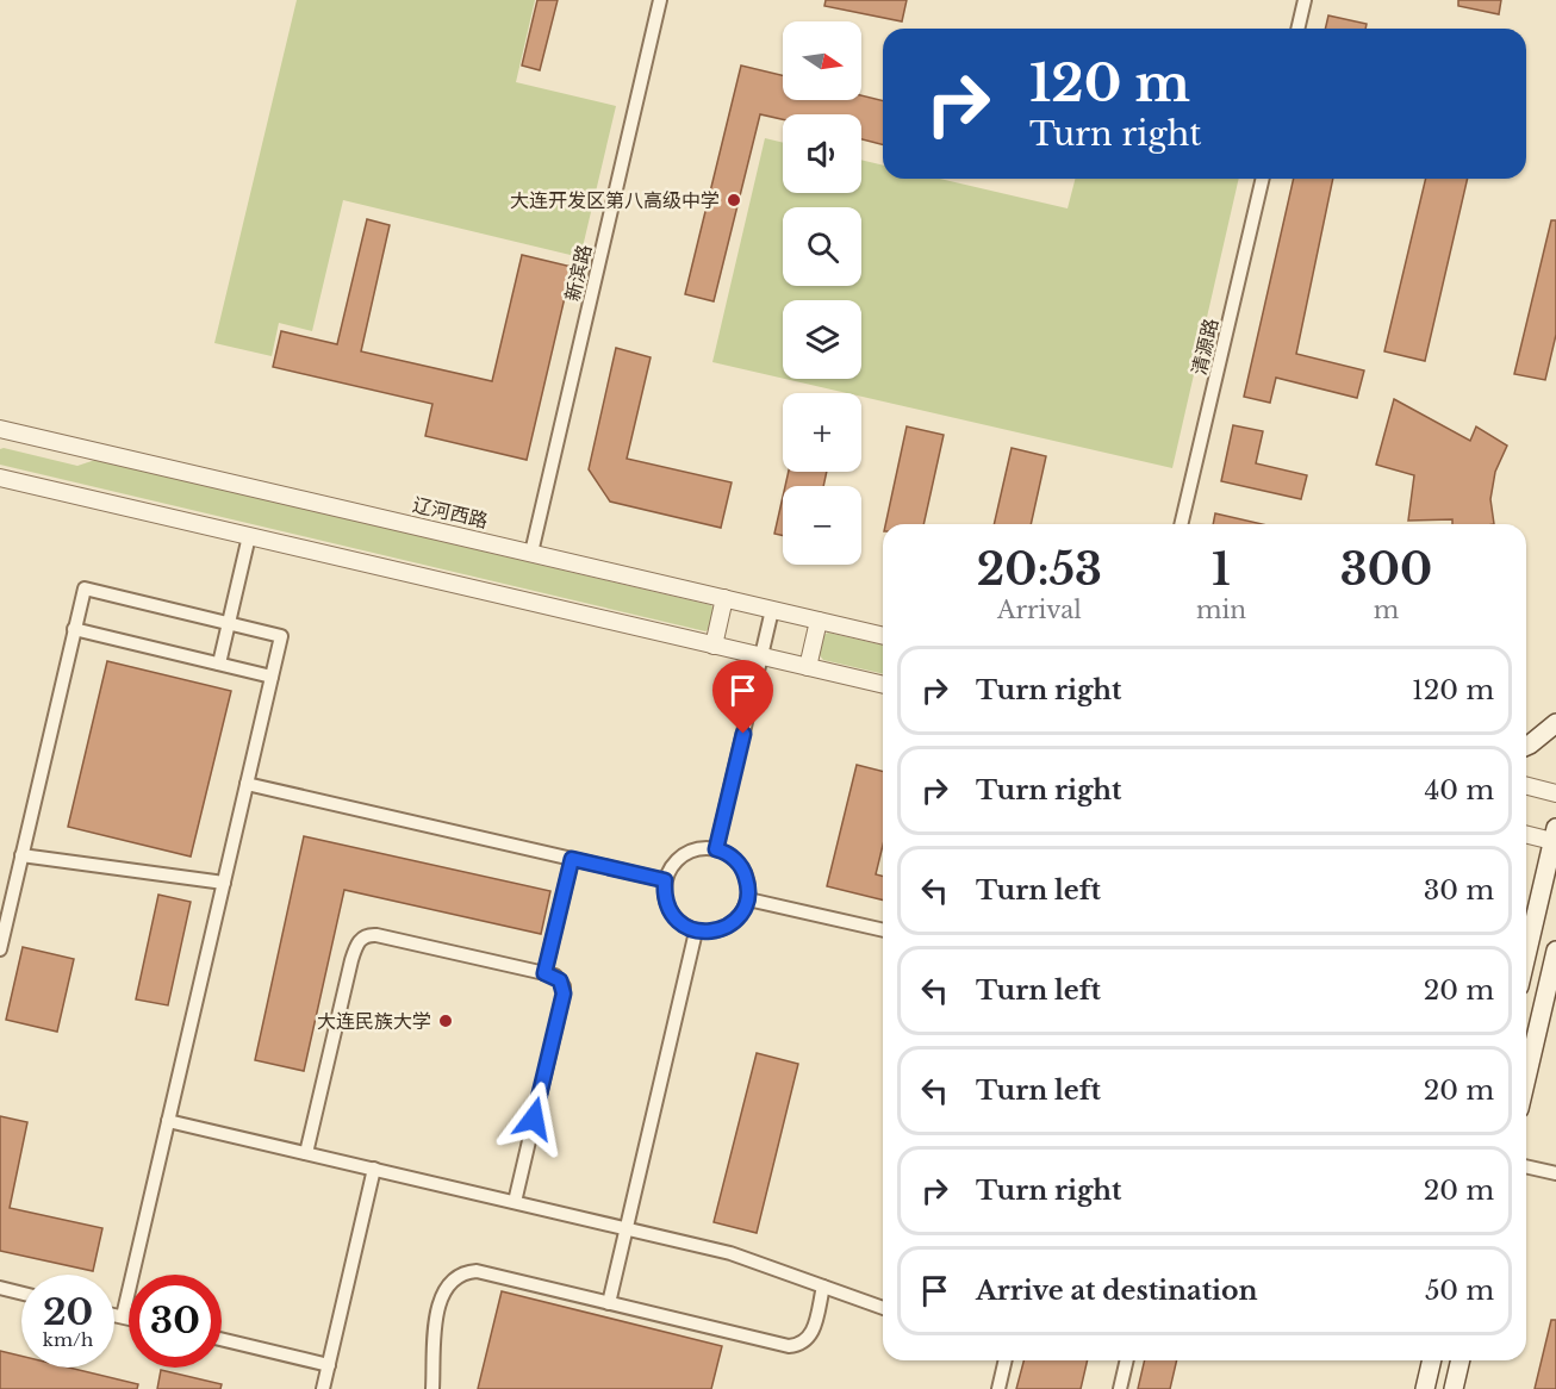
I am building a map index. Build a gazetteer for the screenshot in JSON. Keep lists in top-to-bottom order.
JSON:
{
  "streets": {
    "street": ["新滨路", "清源路", "辽河西路"]
  },
  "crossings": [
    ["新滨路", "辽河西路"]
  ],
  "places": ["大连开发区第八高级中学", "大连民族大学"],
  "north": "right",
  "page": {
    "map_buttons": ["+", "−"],
    "turn": ["120 m", "Turn right"],
    "eta": [
      "20:53",
      "Arrival",
      "1",
      "min",
      "300",
      "m"
    ],
    "list": [
      {
        "name": "Turn right",
        "value": "120 m"
      },
      {
        "name": "Turn right",
        "value": "40 m"
      },
      {
        "name": "Turn left",
        "value": "30 m"
      },
      {
        "name": "Turn left",
        "value": "20 m"
      },
      {
        "name": "Turn left",
        "value": "20 m"
      },
      {
        "name": "Turn right",
        "value": "20 m"
      },
      {
        "name": "Arrive at destination",
        "value": "50 m"
      }
    ],
    "speed": "20 km/h",
    "limit": "30"
  }
}
